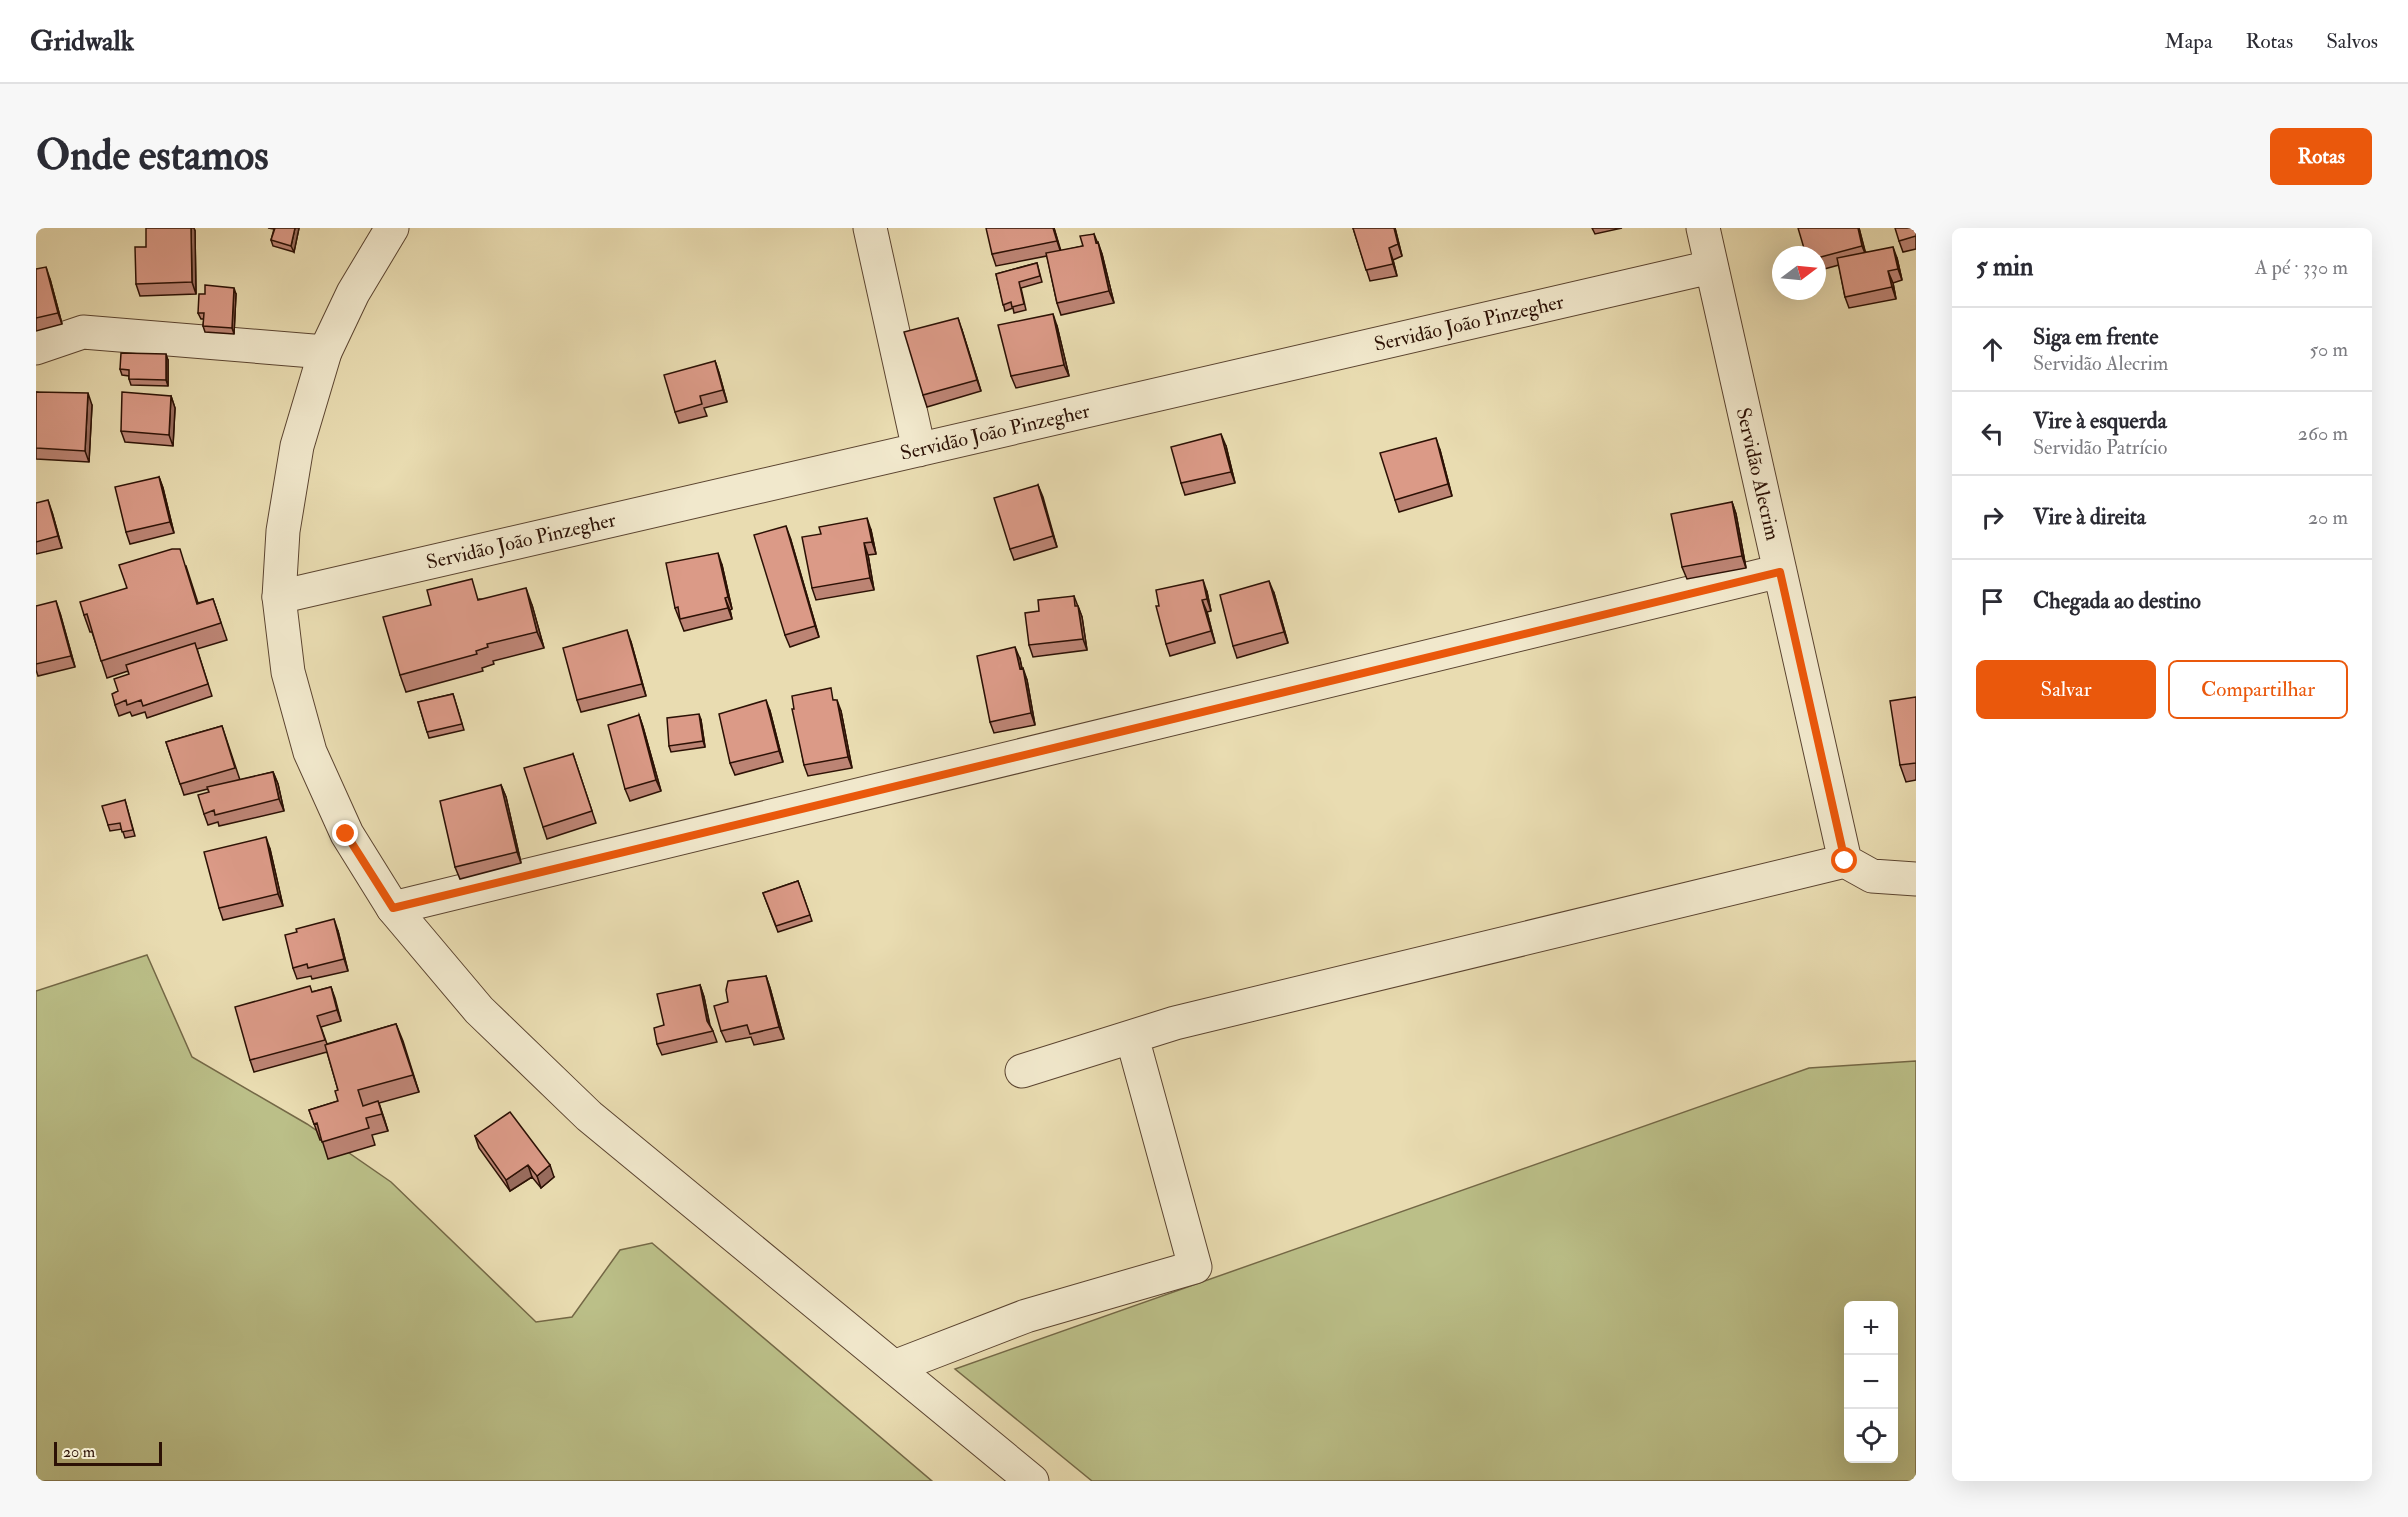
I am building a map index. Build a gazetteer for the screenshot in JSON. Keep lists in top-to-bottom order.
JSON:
{
  "streets": {
    "street": ["Servidão João Pinzegher", "Servidão Alecrim"]
  },
  "crossings": [
    ["Servidão João Pinzegher", "Servidão Alecrim"]
  ],
  "scale_bar": "20 m",
  "north": "right",
  "page": {
    "header": "Gridwalk",
    "nav": ["Mapa", "Rotas", "Salvos"],
    "buttons": [
      "Rotas",
      ["Salvar", "Compartilhar"]
    ],
    "title": "Onde estamos",
    "heading": ["5 min", "A pé · 330 m"],
    "list": [
      ["Siga em frente", "Servidão Alecrim", "50 m"],
      ["Vire à esquerda", "Servidão Patrício", "260 m"],
      ["Vire à direita", "20 m"],
      "Chegada ao destino"
    ],
    "map_buttons": ["+", "−"],
    "scale": "20 m"
  }
}
